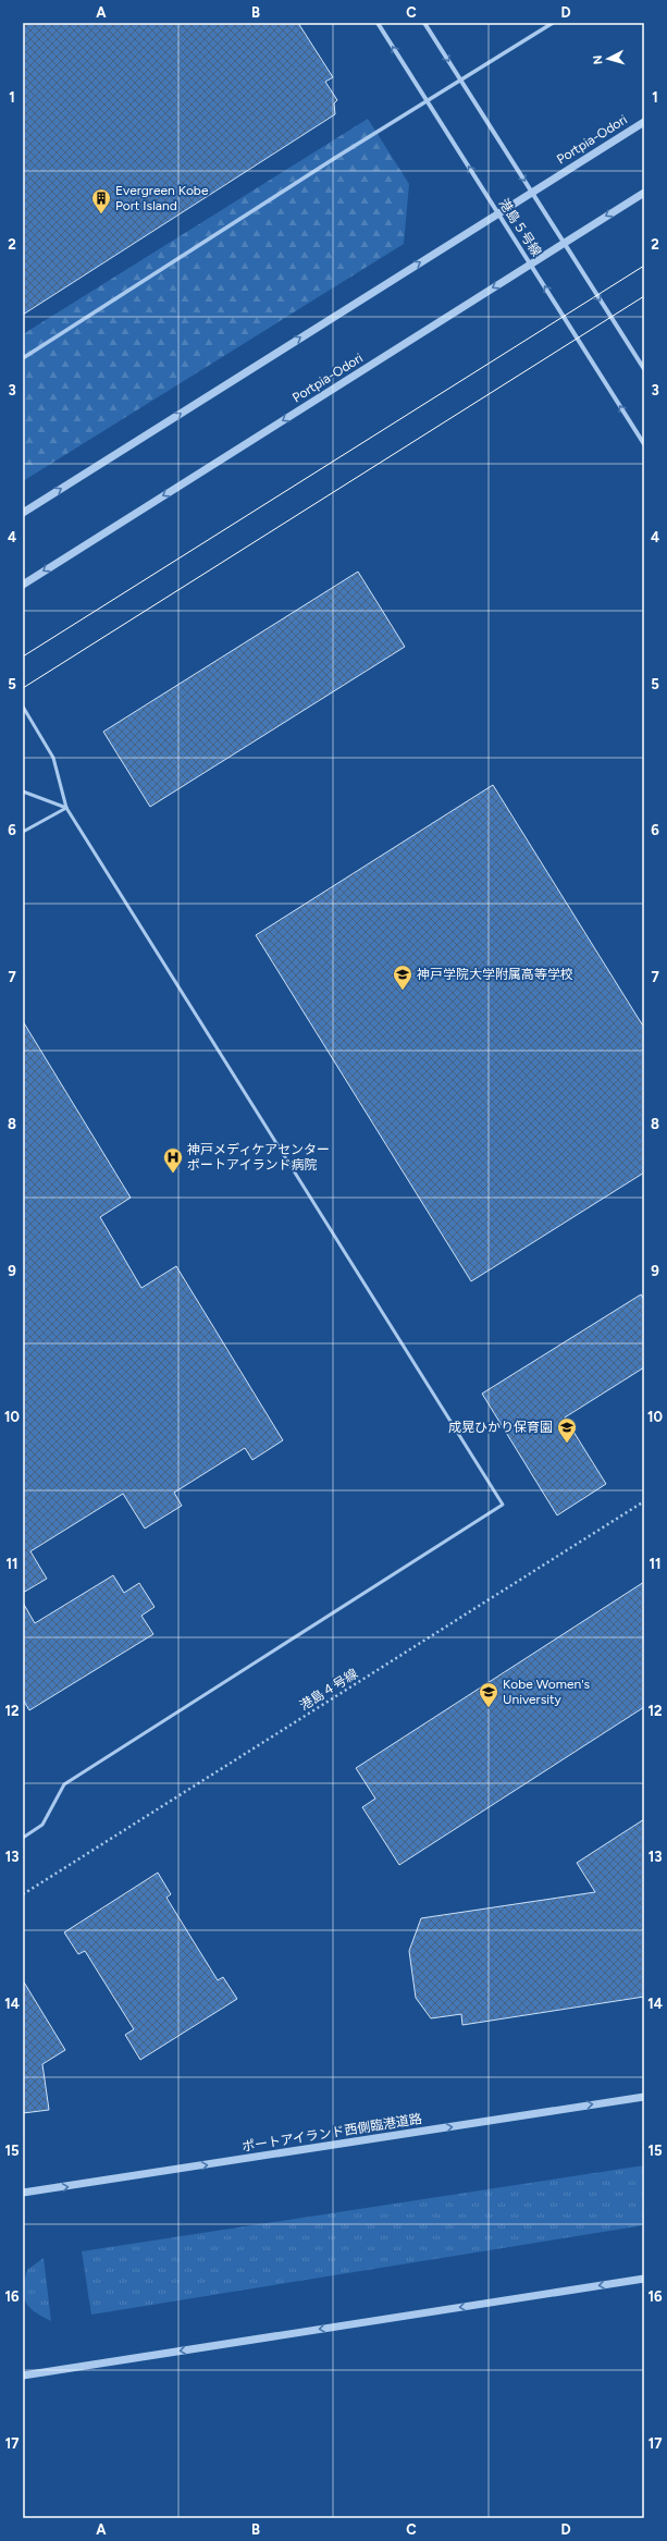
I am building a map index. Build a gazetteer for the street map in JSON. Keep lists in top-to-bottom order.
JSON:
{
  "streets": {
    "street": ["Portpia-Odori", "港島５号線", "ポートアイランド西側臨港道路"],
    "path": ["港島４号線"]
  },
  "crossings": [
    ["Portpia-Odori", "港島５号線"]
  ],
  "one_way": ["港島５号線", "ポートアイランド西側臨港道路"],
  "places": {
    "building": ["Evergreen Kobe Port Island"],
    "school or university": ["神戸学院大学附属高等学校", "成晃ひかり保育園", "Kobe Women's University"],
    "hospital": ["神戸メディケアセンター ポートアイランド病院"]
  },
  "north": "left",
  "grid": {
    "columns": [
      "A",
      "B",
      "C",
      "D"
    ],
    "rows": [
      "1",
      "2",
      "3",
      "4",
      "5",
      "6",
      "7",
      "8",
      "9",
      "10",
      "11",
      "12",
      "13",
      "14",
      "15",
      "16",
      "17"
    ]
  }
}
